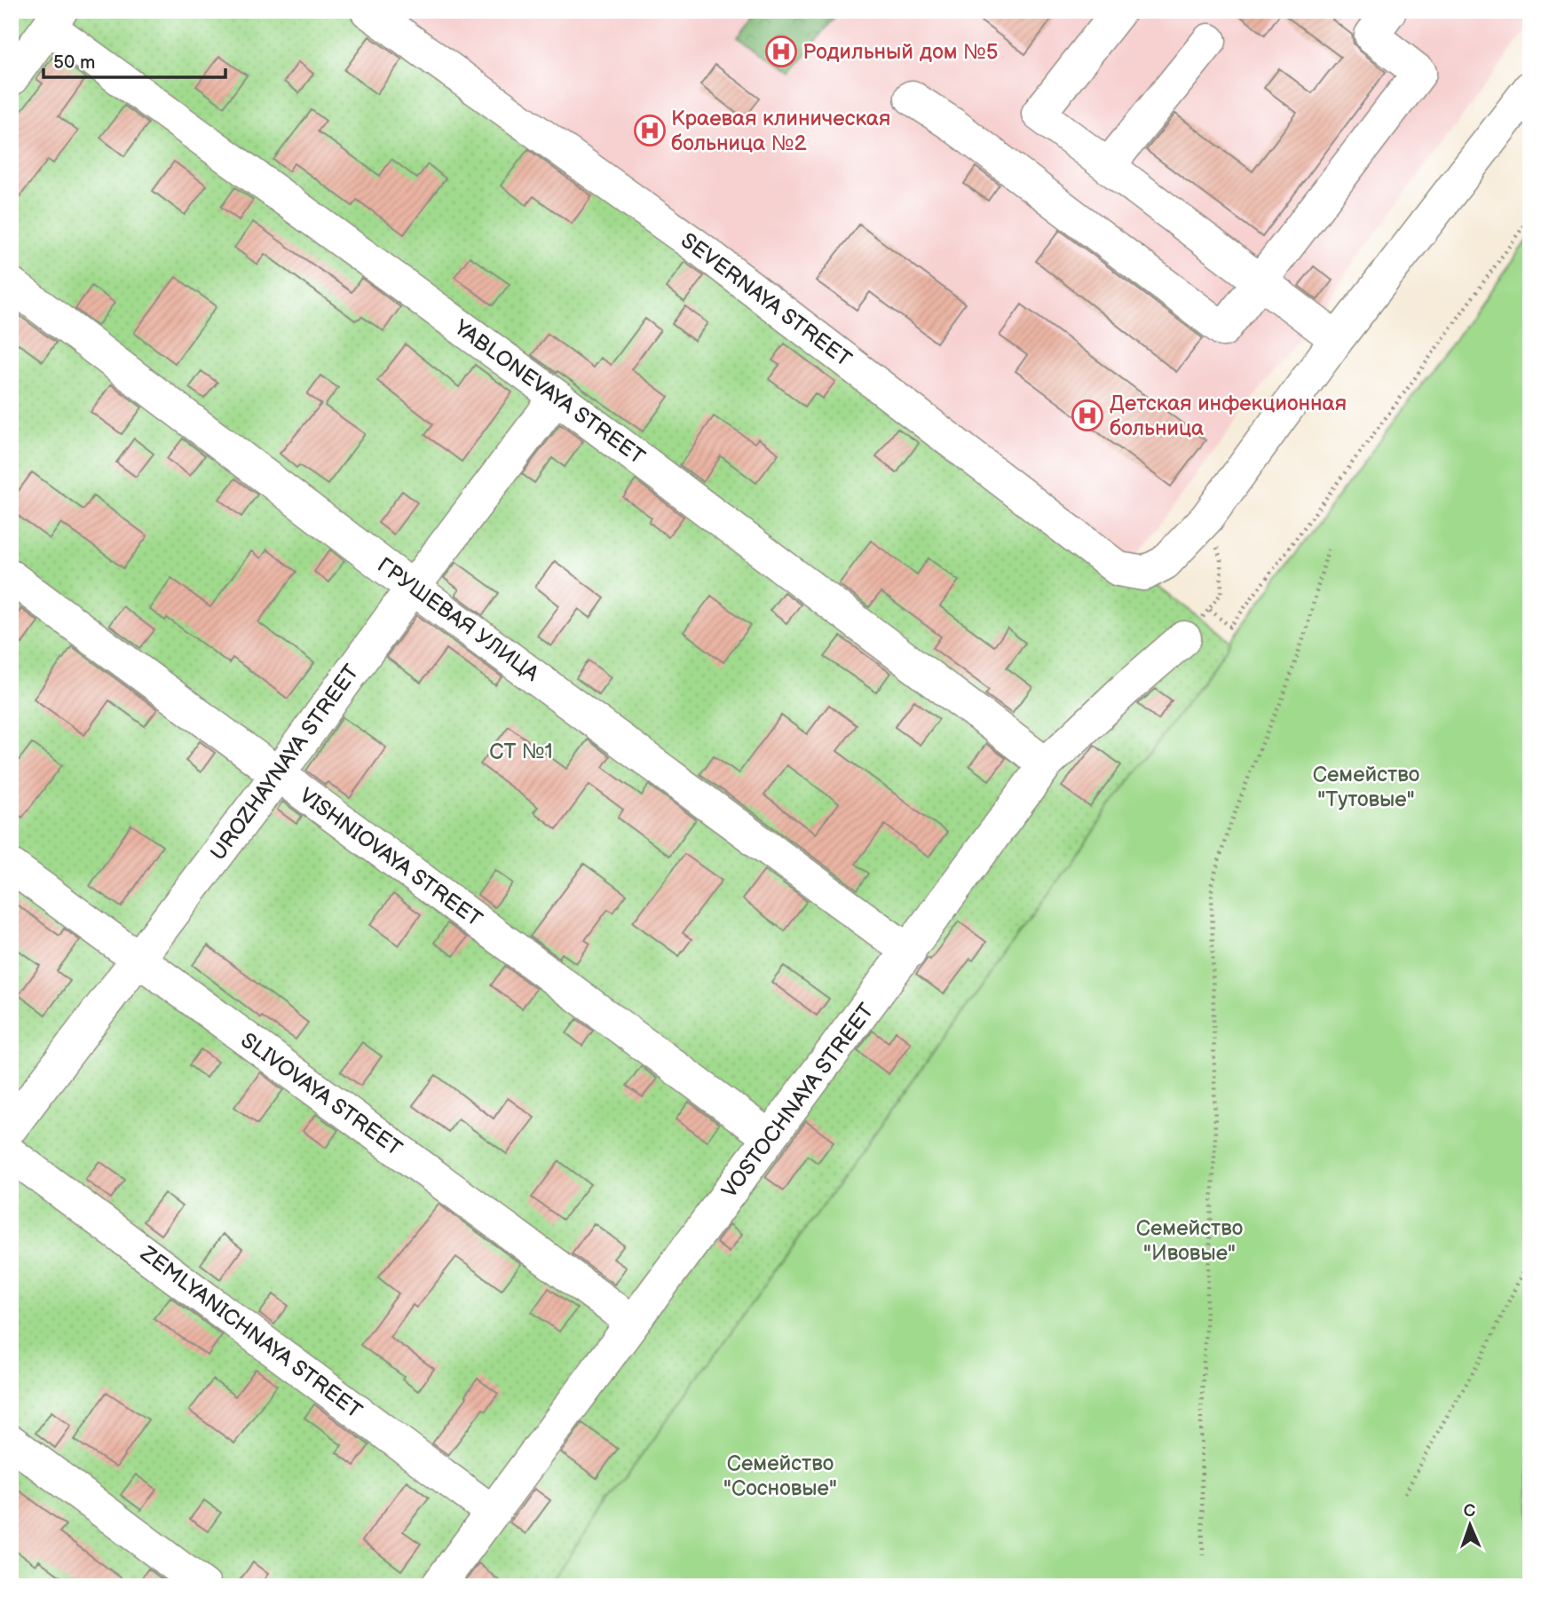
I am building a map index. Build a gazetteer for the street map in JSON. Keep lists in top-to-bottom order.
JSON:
{
  "streets": {
    "street": [
      "SEVERNAYA STREET",
      "YABLONEVAYA STREET",
      "ГРУШЕВАЯ УЛИЦА",
      "UROZHAYNAYA STREET",
      "VISHNIOVAYA STREET",
      "SLIVOVAYA STREET",
      "VOSTOCHNAYA STREET",
      "ZEMLYANICHNAYA STREET"
    ]
  },
  "crossings": [
    ["YABLONEVAYA STREET", "UROZHAYNAYA STREET"],
    ["YABLONEVAYA STREET", "VOSTOCHNAYA STREET"],
    ["ГРУШЕВАЯ УЛИЦА", "UROZHAYNAYA STREET"],
    ["ГРУШЕВАЯ УЛИЦА", "VOSTOCHNAYA STREET"],
    ["UROZHAYNAYA STREET", "VISHNIOVAYA STREET"],
    ["UROZHAYNAYA STREET", "SLIVOVAYA STREET"],
    ["VISHNIOVAYA STREET", "VOSTOCHNAYA STREET"],
    ["SLIVOVAYA STREET", "VOSTOCHNAYA STREET"],
    ["VOSTOCHNAYA STREET", "ZEMLYANICHNAYA STREET"]
  ],
  "parks": [
    "СТ №1",
    "Семейство \"Тутовые\"",
    "Семейство \"Ивовые\"",
    "Семейство \"Сосновые\""
  ],
  "places": {
    "hospital": ["Родильный дом №5", "Краевая клиническая больница №2", "Детская инфекционная больница"]
  },
  "scale_bar": "50 m",
  "north": "top"
}
